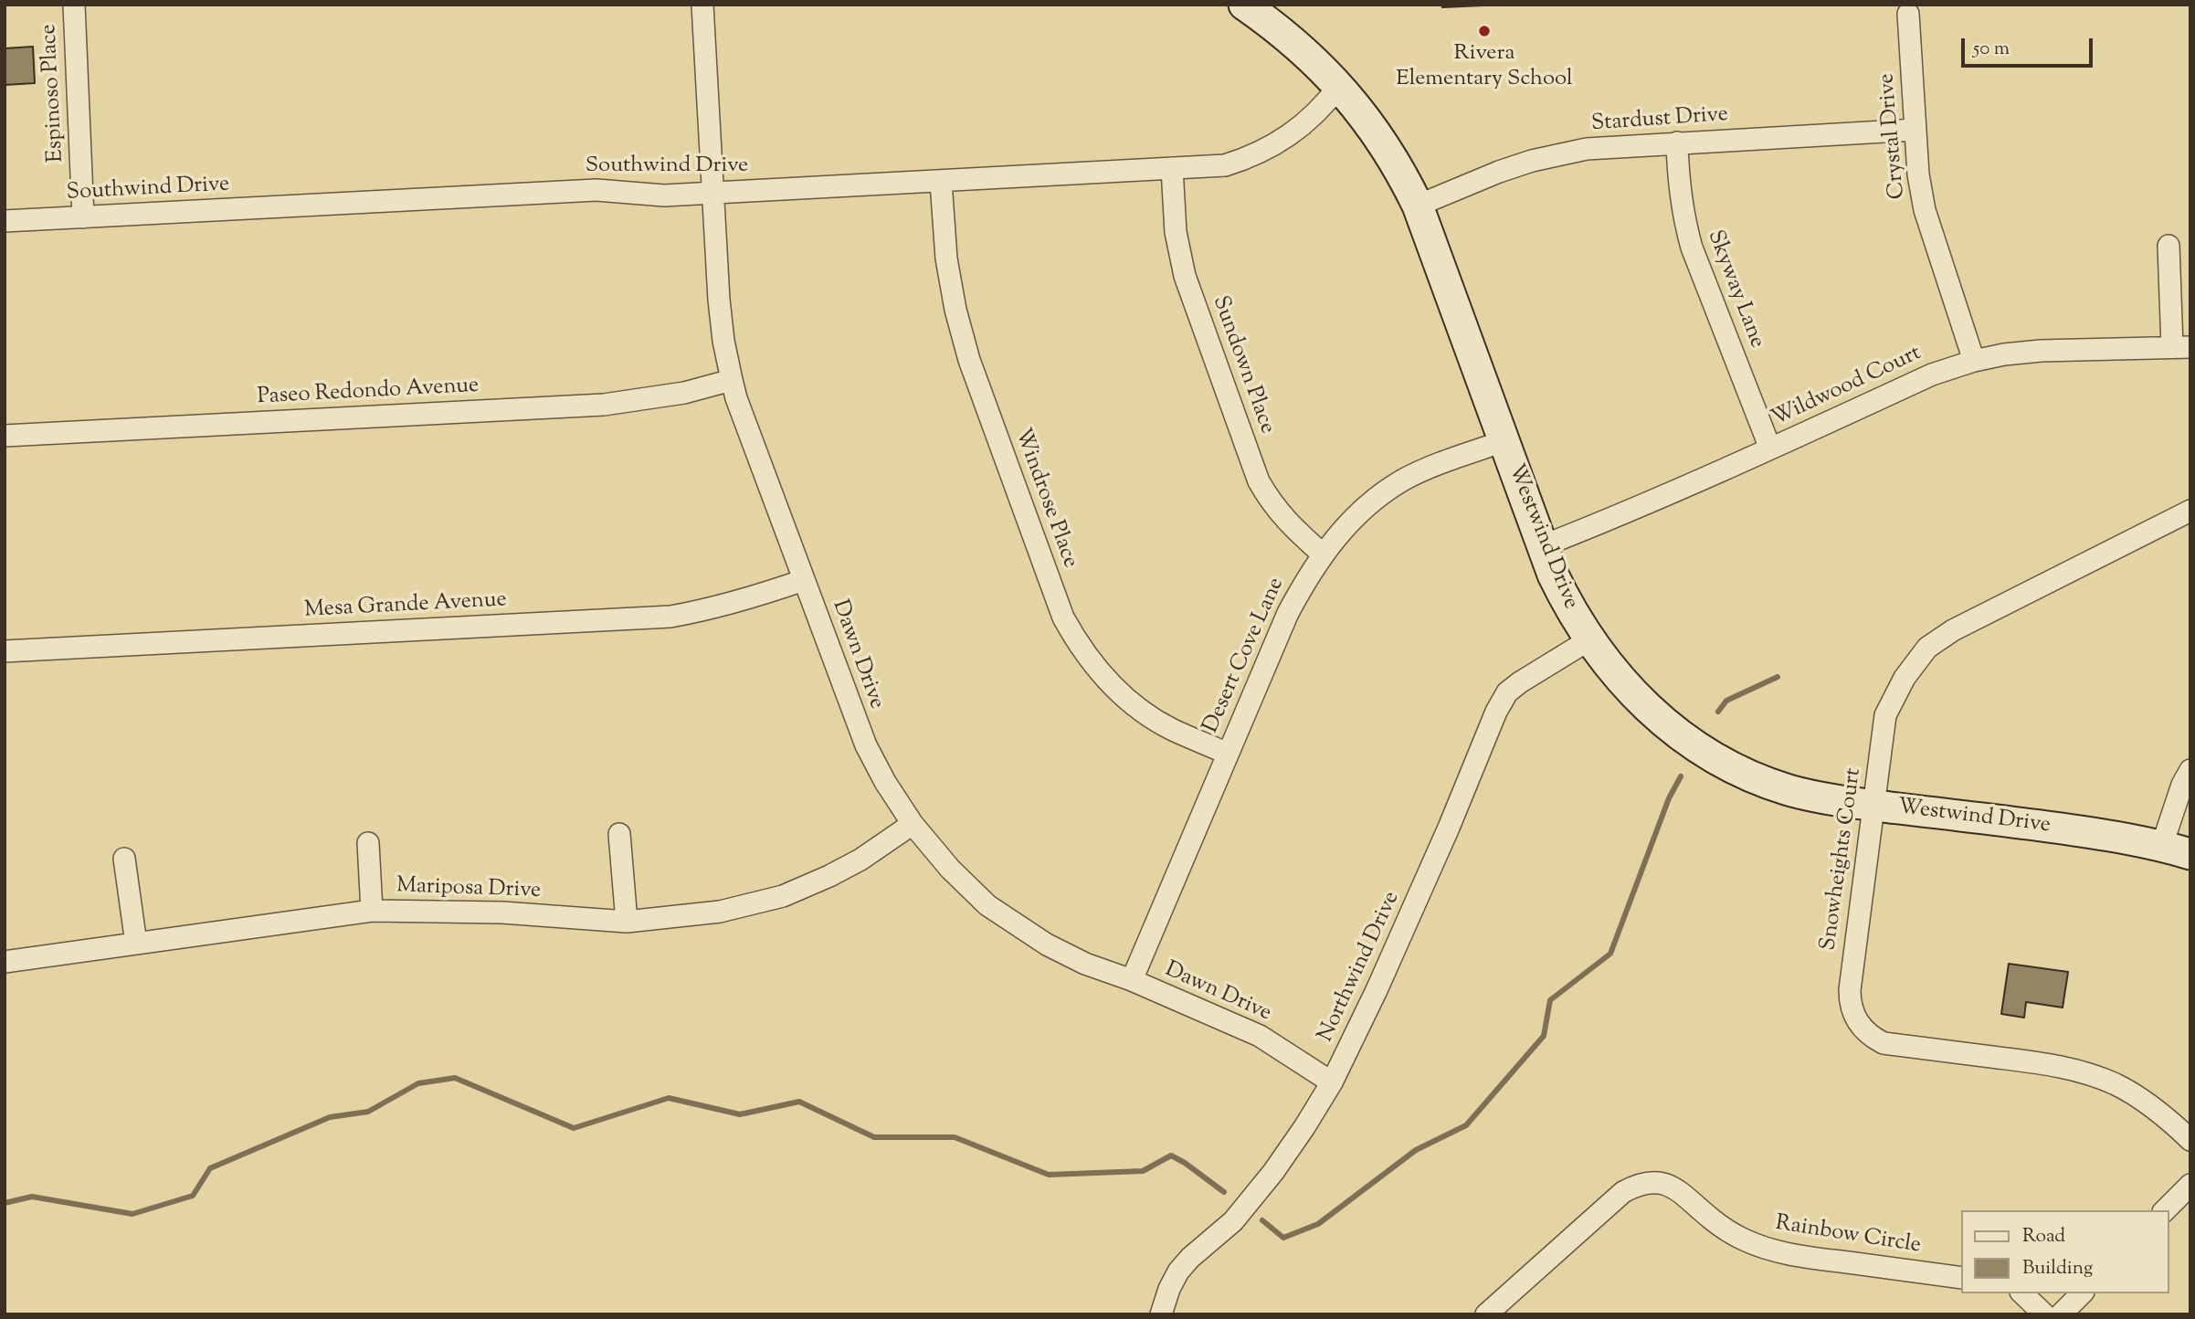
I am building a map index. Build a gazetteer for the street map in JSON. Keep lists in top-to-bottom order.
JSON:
{
  "streets": {
    "main road": ["Westwind Drive"],
    "street": [
      "Espinoso Place",
      "Stardust Drive",
      "Crystal Drive",
      "Southwind Drive",
      "Skyway Lane",
      "Sundown Place",
      "Wildwood Court",
      "Paseo Redondo Avenue",
      "Windrose Place",
      "Mesa Grande Avenue",
      "Dawn Drive",
      "Desert Cove Lane",
      "Snowheights Court",
      "Mariposa Drive",
      "Northwind Drive",
      "Rainbow Circle"
    ]
  },
  "crossings": [
    ["Espinoso Place", "Southwind Drive"],
    ["Stardust Drive", "Crystal Drive"],
    ["Stardust Drive", "Skyway Lane"],
    ["Stardust Drive", "Westwind Drive"],
    ["Crystal Drive", "Wildwood Court"],
    ["Southwind Drive", "Sundown Place"],
    ["Southwind Drive", "Windrose Place"],
    ["Southwind Drive", "Westwind Drive"],
    ["Southwind Drive", "Dawn Drive"],
    ["Skyway Lane", "Wildwood Court"],
    ["Sundown Place", "Desert Cove Lane"],
    ["Wildwood Court", "Westwind Drive"],
    ["Paseo Redondo Avenue", "Dawn Drive"],
    ["Windrose Place", "Desert Cove Lane"],
    ["Westwind Drive", "Desert Cove Lane"],
    ["Westwind Drive", "Snowheights Court"],
    ["Westwind Drive", "Northwind Drive"],
    ["Mesa Grande Avenue", "Dawn Drive"],
    ["Dawn Drive", "Desert Cove Lane"],
    ["Dawn Drive", "Mariposa Drive"],
    ["Dawn Drive", "Northwind Drive"]
  ],
  "places": ["Rivera Elementary School"],
  "legend": ["Road", "Building"],
  "scale_bar": "50 m"
}
